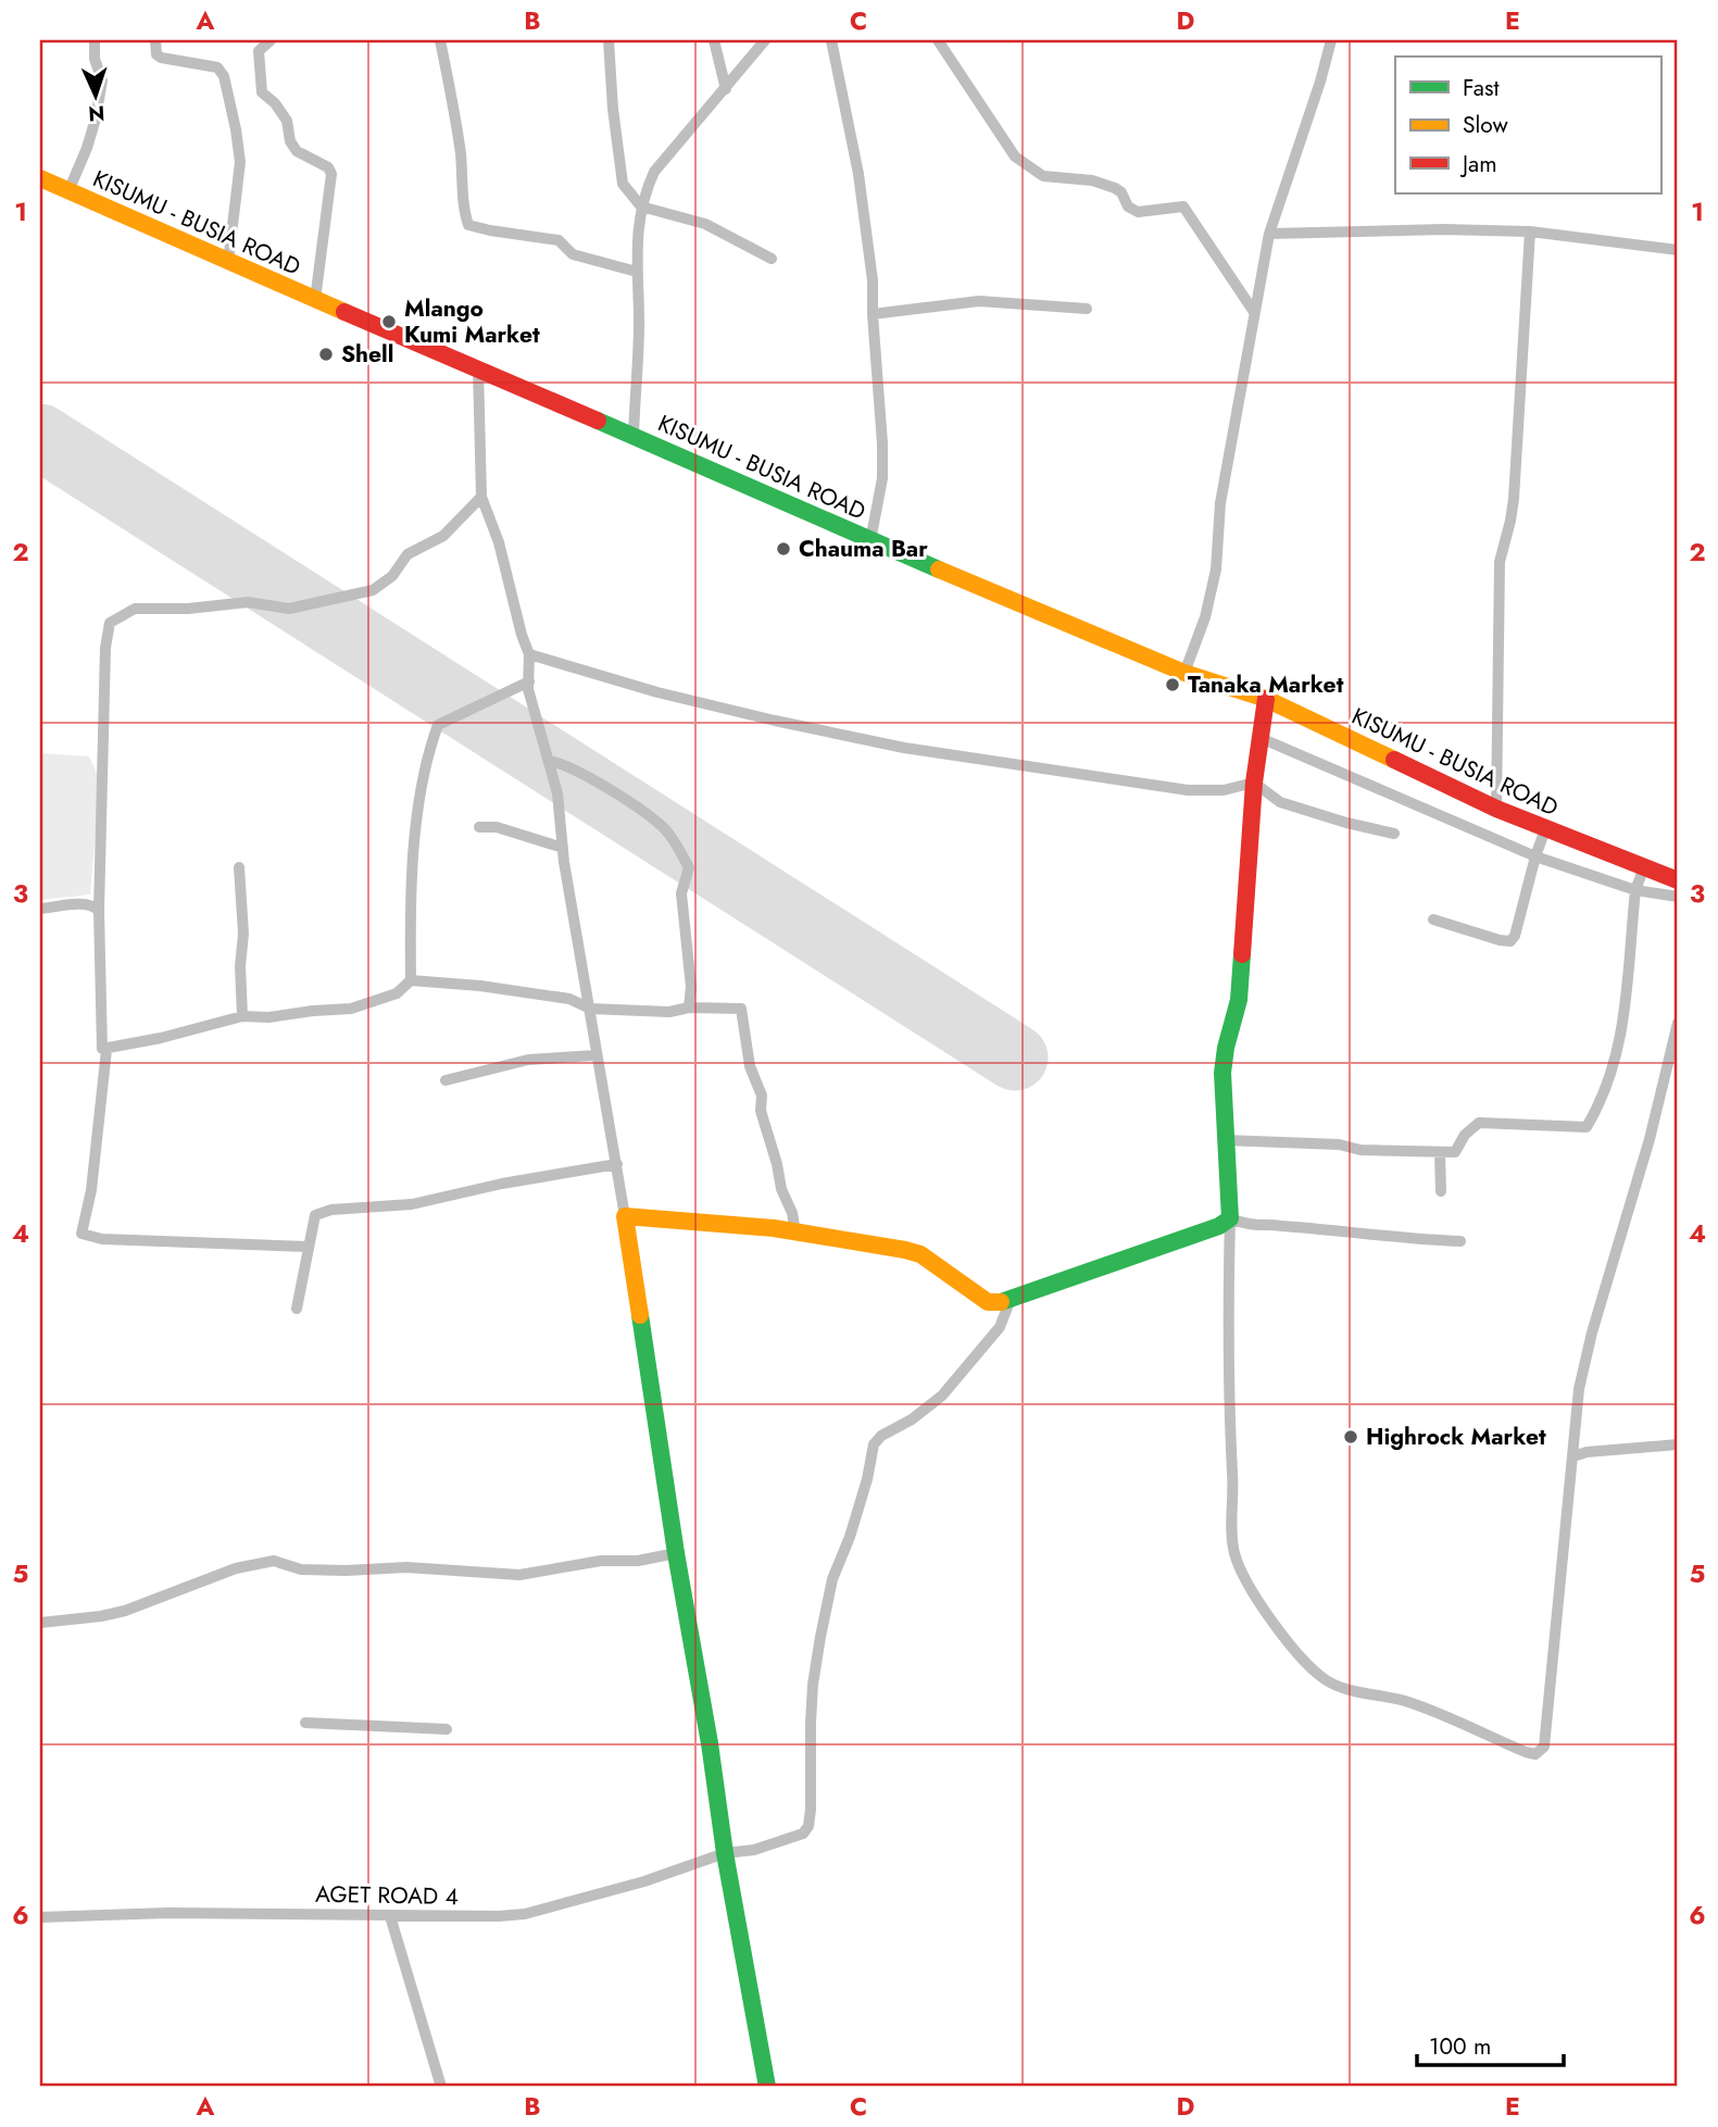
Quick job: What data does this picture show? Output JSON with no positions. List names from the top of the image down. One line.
{"streets":{"main road":["KISUMU - BUSIA ROAD"],"street":["AGET ROAD 4"]},"places":["Mlango Kumi Market","Shell","Chauma Bar","Tanaka Market","Highrock Market"],"legend":["Fast","Slow","Jam"],"scale_bar":"100 m","north":"bottom","grid":{"columns":["A","B","C","D","E"],"rows":["1","2","3","4","5","6"]}}
